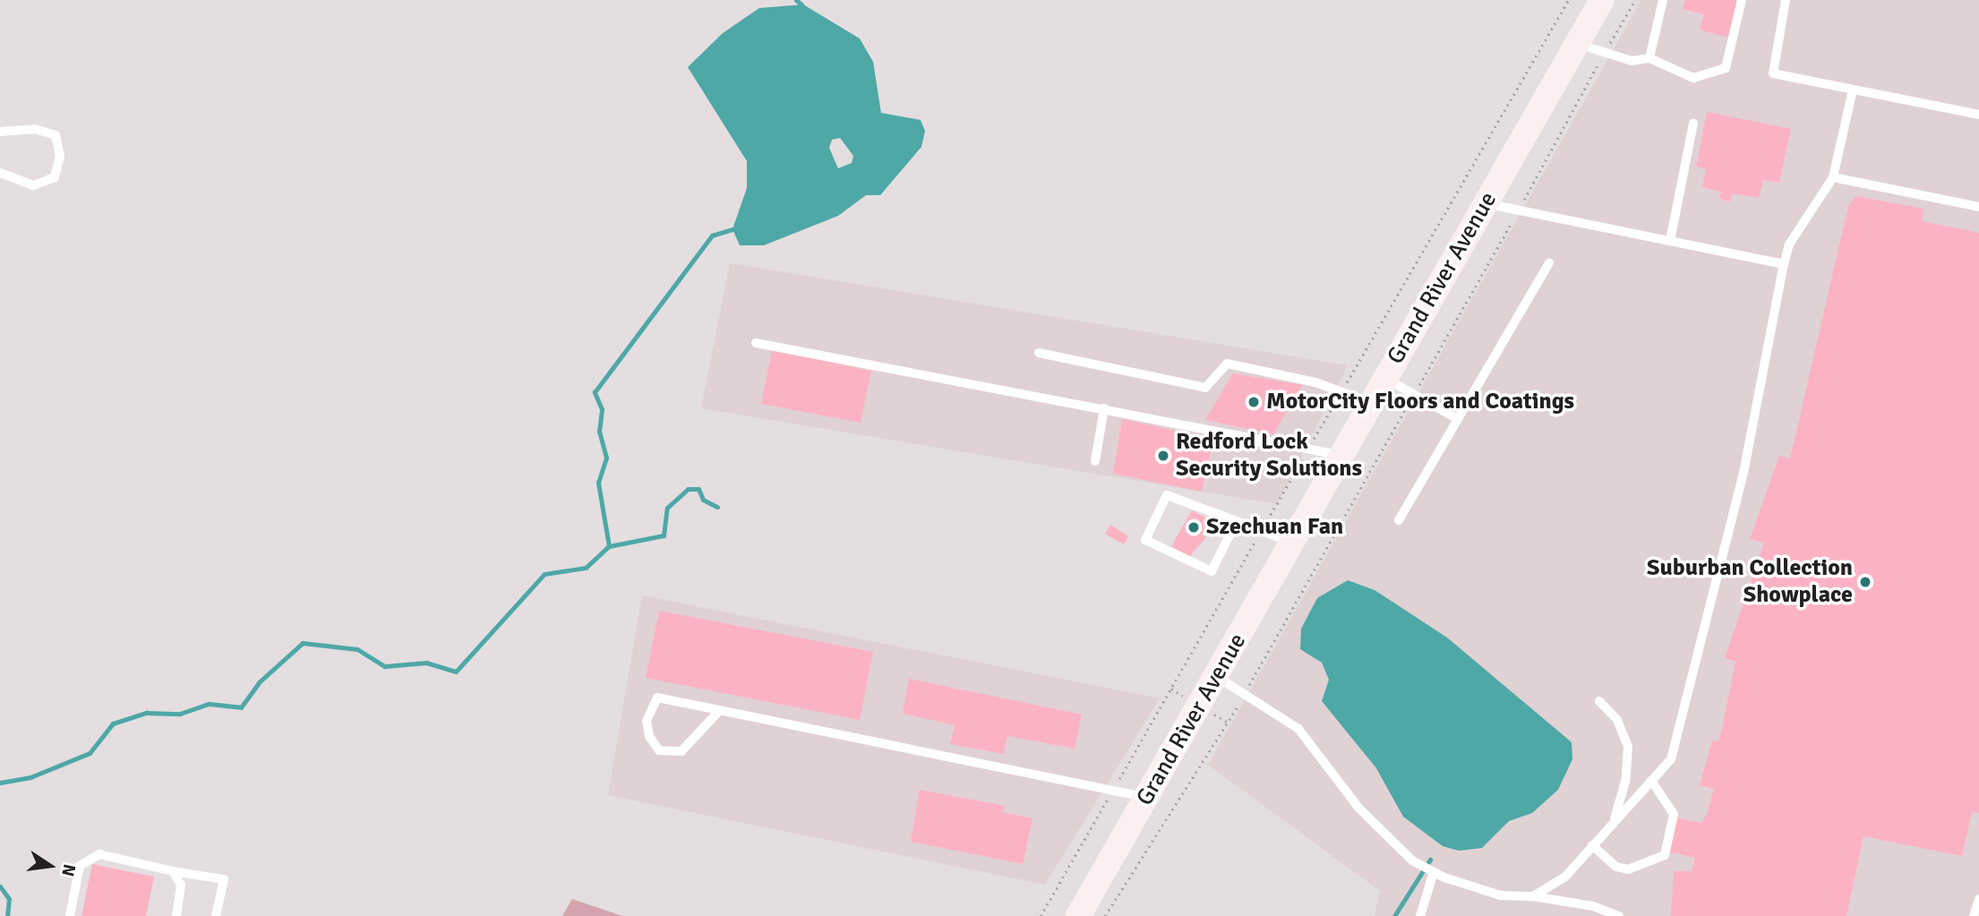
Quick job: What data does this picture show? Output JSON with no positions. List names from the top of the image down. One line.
{"streets":{"main road":["Grand River Avenue"]},"places":["MotorCity Floors and Coatings","Redford Lock Security Solutions","Szechuan Fan","Suburban Collection Showplace"],"north":"right"}
